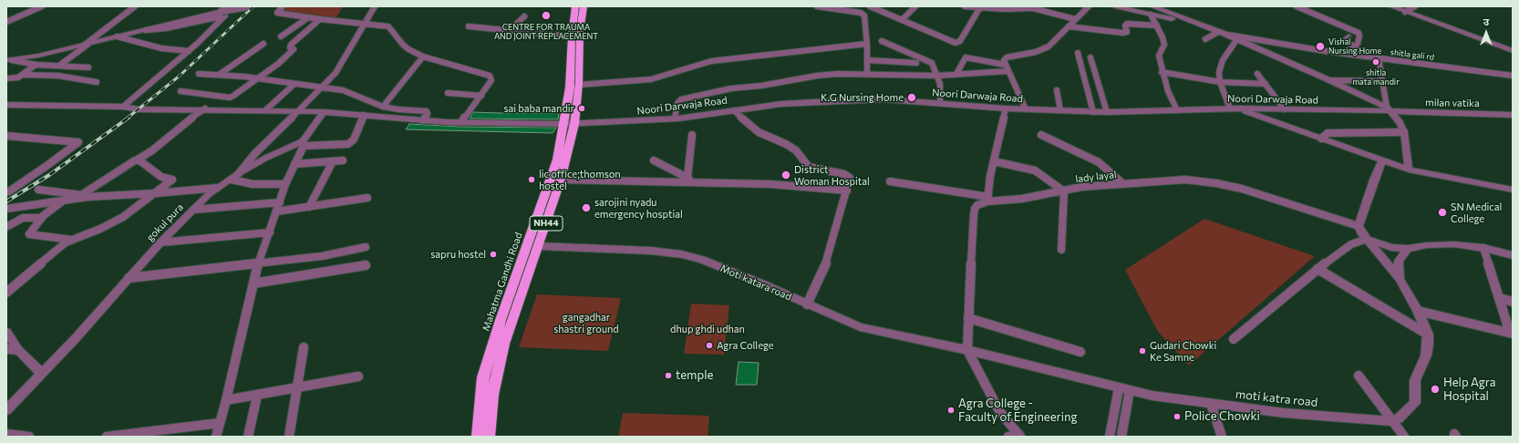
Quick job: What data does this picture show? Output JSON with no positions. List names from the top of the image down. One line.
{"streets":{"highway":["NH44","Mahatma Gandhi Road"],"street":["shitla gali rd","Noori Darwaja Road","milan vatika","lady layal","gokul pura","Moti katara road","moti katra road"]},"crossings":[["Noori Darwaja Road","milan vatika"],["Noori Darwaja Road","Mahatma Gandhi Road"],["Mahatma Gandhi Road","Moti katara road"],["Moti katara road","moti katra road"]],"parks":["gangadhar shastri ground","dhup ghdi udhan"],"places":["CENTRE FOR TRAUMA AND JOINT REPLACEMENT","Vishal Nursing Home","shitla mata mandir","K.G Nursing Home","sai baba mandir","District Woman Hospital","lic office;thomson hostel","sarojini nyadu emergency hosptial","SN Medical College","sapru hostel","Agra College","Gudari Chowki Ke Samne","temple","Help Agra Hospital","Agra College - Faculty of Engineering","Police Chowki"],"north":"top"}
